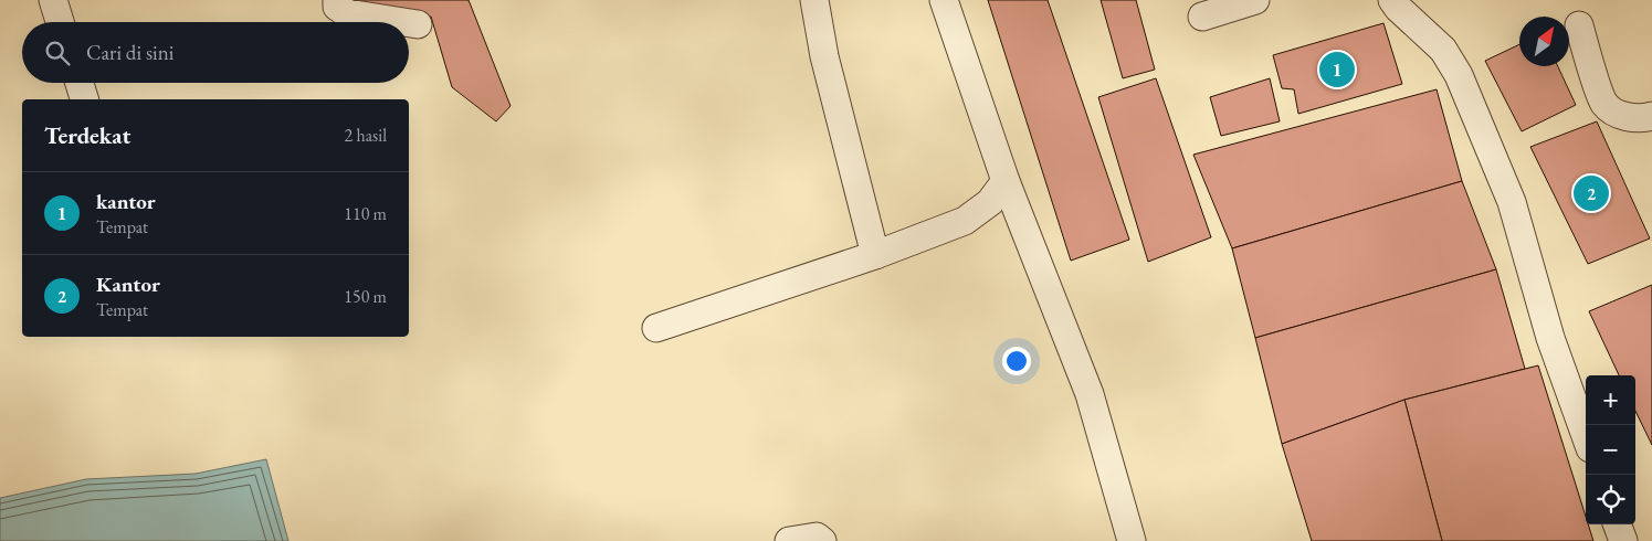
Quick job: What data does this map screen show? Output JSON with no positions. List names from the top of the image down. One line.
{"north":"top right","page":{"search":"Cari di sini","pins":["1","2"],"heading":["Terdekat","2 hasil"],"list":[{"mark":"1","name":"kantor","note":"Tempat","value":"110 m"},{"mark":"2","name":"Kantor","note":"Tempat","value":"150 m"}],"map_buttons":["+","−"]}}
